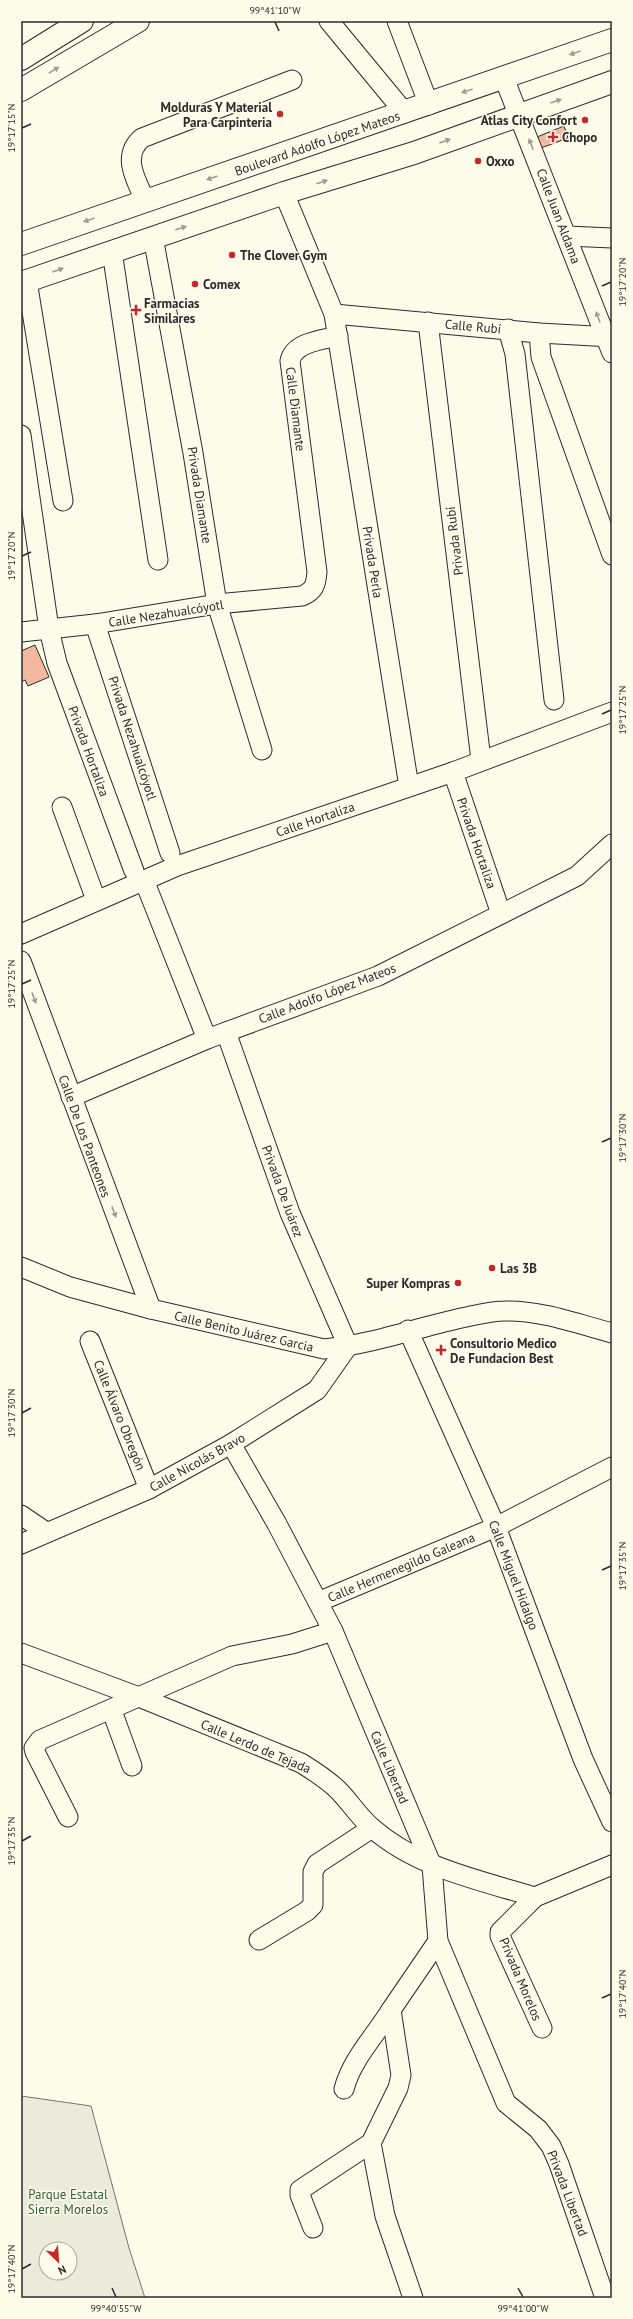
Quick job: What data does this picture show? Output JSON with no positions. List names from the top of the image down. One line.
{"streets":{"main road":["Boulevard Adolfo López Mateos"],"street":["Calle Juan Aldama","Calle Rubí","Calle Diamante","Privada Diamante","Privada Rubí","Privada Perla","Calle Nezahualcóyotl","Privada Nezahualcóyotl","Privada Hortaliza","Calle Hortaliza","Calle Adolfo López Mateos","Calle De Los Panteones","Privada De Juárez","Calle Benito Juárez Garcia","Calle Álvaro Obregón","Calle Nicolás Bravo","Calle Hermenegildo Galeana","Calle Miguel Hidalgo","Calle Lerdo de Tejada","Calle Libertad","Privada Morelos","Privada Libertad"]},"crossings":[["Boulevard Adolfo López Mateos","Calle Juan Aldama"],["Calle Juan Aldama","Calle Rubí"],["Calle Rubí","Privada Rubí"],["Calle Diamante","Privada Perla"],["Calle Diamante","Calle Nezahualcóyotl"],["Privada Diamante","Calle Nezahualcóyotl"],["Privada Rubí","Calle Hortaliza"],["Privada Perla","Calle Hortaliza"],["Calle Nezahualcóyotl","Privada Nezahualcóyotl"],["Calle Nezahualcóyotl","Privada Hortaliza"],["Privada Hortaliza","Calle Hortaliza"],["Privada Hortaliza","Calle Adolfo López Mateos"],["Calle Adolfo López Mateos","Calle De Los Panteones"],["Calle Adolfo López Mateos","Privada De Juárez"],["Calle De Los Panteones","Calle Benito Juárez Garcia"],["Privada De Juárez","Calle Benito Juárez Garcia"],["Privada De Juárez","Calle Nicolás Bravo"],["Calle Benito Juárez Garcia","Calle Nicolás Bravo"],["Calle Benito Juárez Garcia","Calle Miguel Hidalgo"],["Calle Álvaro Obregón","Calle Nicolás Bravo"],["Calle Nicolás Bravo","Calle Libertad"],["Calle Hermenegildo Galeana","Calle Miguel Hidalgo"],["Calle Hermenegildo Galeana","Calle Libertad"],["Calle Lerdo de Tejada","Calle Libertad"],["Calle Lerdo de Tejada","Privada Morelos"],["Calle Libertad","Privada Libertad"]],"one_way":["Calle De Los Panteones"],"parks":["Parque Estatal Sierra Morelos"],"places":{"other":["Molduras Y Material Para Carpinteria","Atlas City Confort","Oxxo","The Clover Gym","Comex","Las 3B","Super Kompras"],"health":["Chopo","Farmacias Similares","Consultorio Medico De Fundacion Best"]},"north":"bottom right","coordinates":["99°41'10\"W","19°17'15\"N","19°17'20\"N","19°17'25\"N","19°17'30\"N","19°17'35\"N","19°17'40\"N","99°40'55\"W","99°41'00\"W"]}
